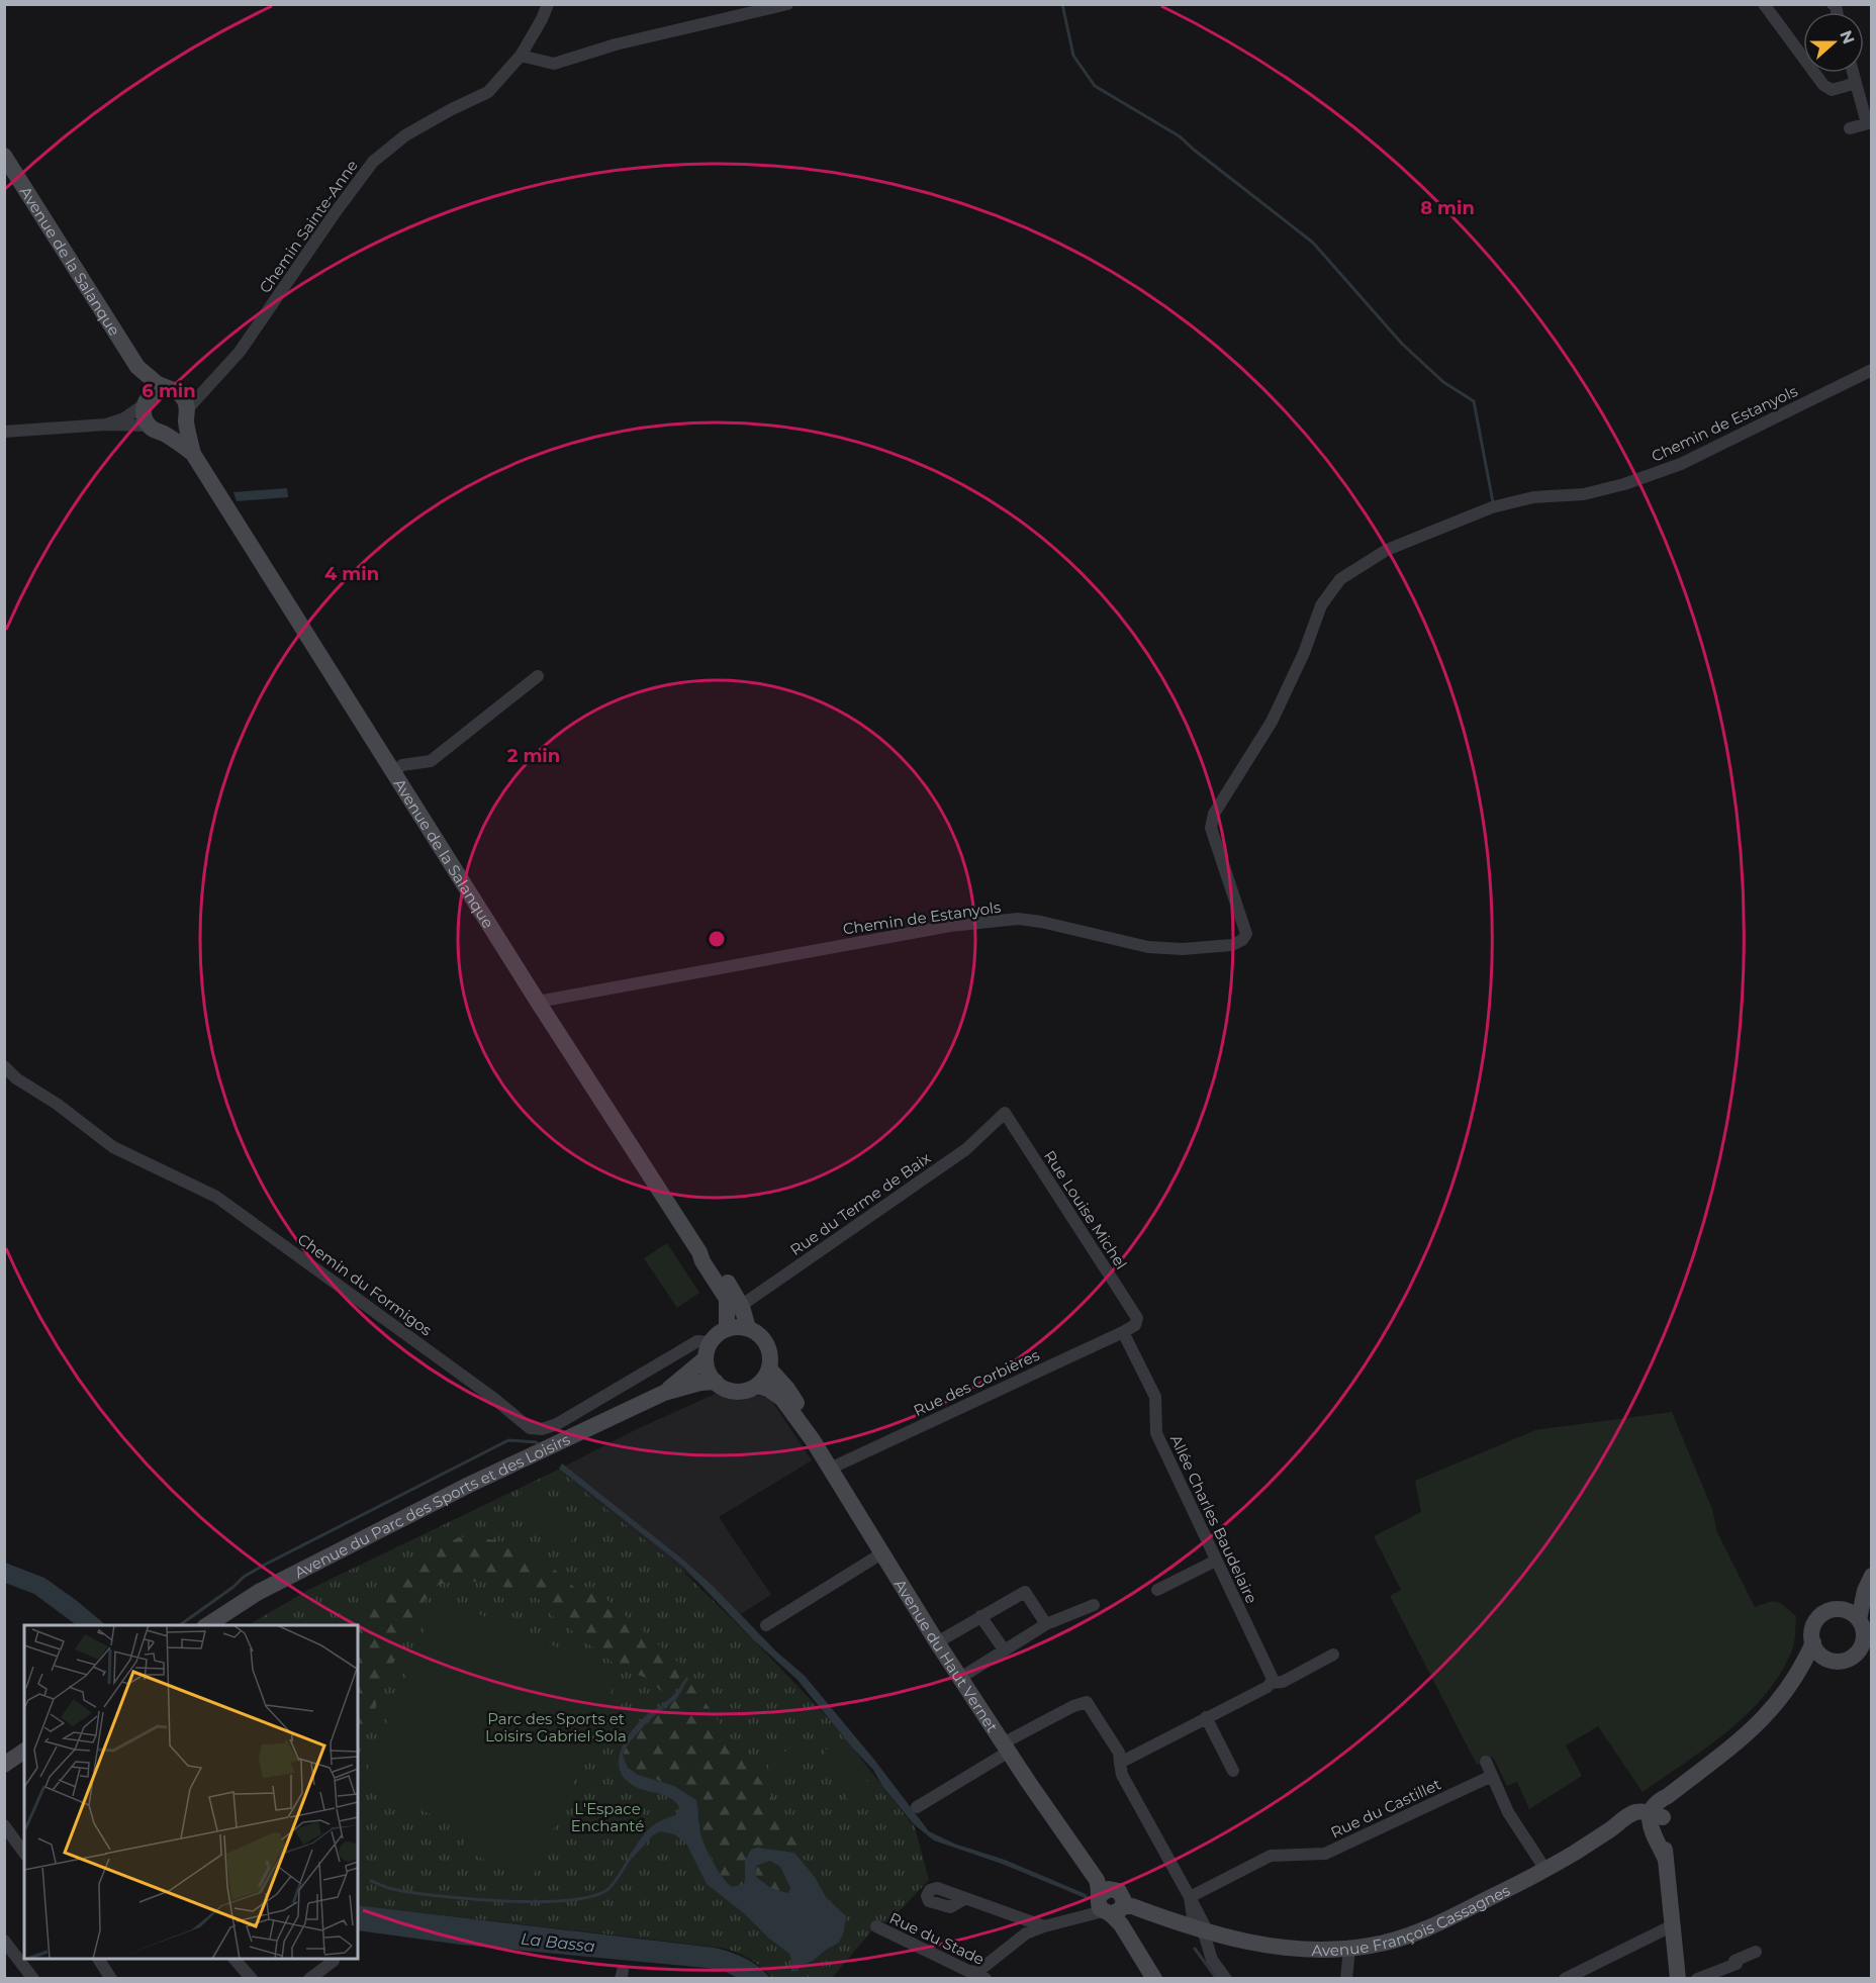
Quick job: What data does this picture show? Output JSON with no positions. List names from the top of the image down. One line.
{"streets":{"main road":["Avenue de la Salanque","Avenue du Parc des Sports et des Loisirs","Avenue du Haut Vernet","Avenue François Cassagnes"],"street":["Chemin Sainte-Anne","Chemin de Estanyols","Rue du Terme de Baix","Rue Louise Michel","Chemin du Formigos","Rue des Corbières","Allée Charles Baudelaire","Rue du Castillet","Rue du Stade"]},"crossings":[["Chemin Sainte-Anne","Avenue de la Salanque"],["Avenue de la Salanque","Chemin de Estanyols"],["Avenue de la Salanque","Rue du Terme de Baix"],["Avenue de la Salanque","Chemin du Formigos"],["Avenue de la Salanque","Avenue du Parc des Sports et des Loisirs"],["Avenue de la Salanque","Avenue du Haut Vernet"],["Rue du Terme de Baix","Rue Louise Michel"],["Rue du Terme de Baix","Chemin du Formigos"],["Rue du Terme de Baix","Avenue du Parc des Sports et des Loisirs"],["Rue du Terme de Baix","Avenue du Haut Vernet"],["Rue Louise Michel","Rue des Corbières"],["Chemin du Formigos","Avenue du Parc des Sports et des Loisirs"],["Chemin du Formigos","Avenue du Haut Vernet"],["Rue des Corbières","Allée Charles Baudelaire"],["Rue des Corbières","Avenue du Haut Vernet"],["Avenue du Parc des Sports et des Loisirs","Avenue du Haut Vernet"],["Avenue du Haut Vernet","Avenue François Cassagnes"]],"water":["La Bassa"],"parks":["Parc des Sports et Loisirs Gabriel Sola","L'Espace Enchanté"],"north":"right","rings":["8 min","6 min","4 min","2 min"]}
